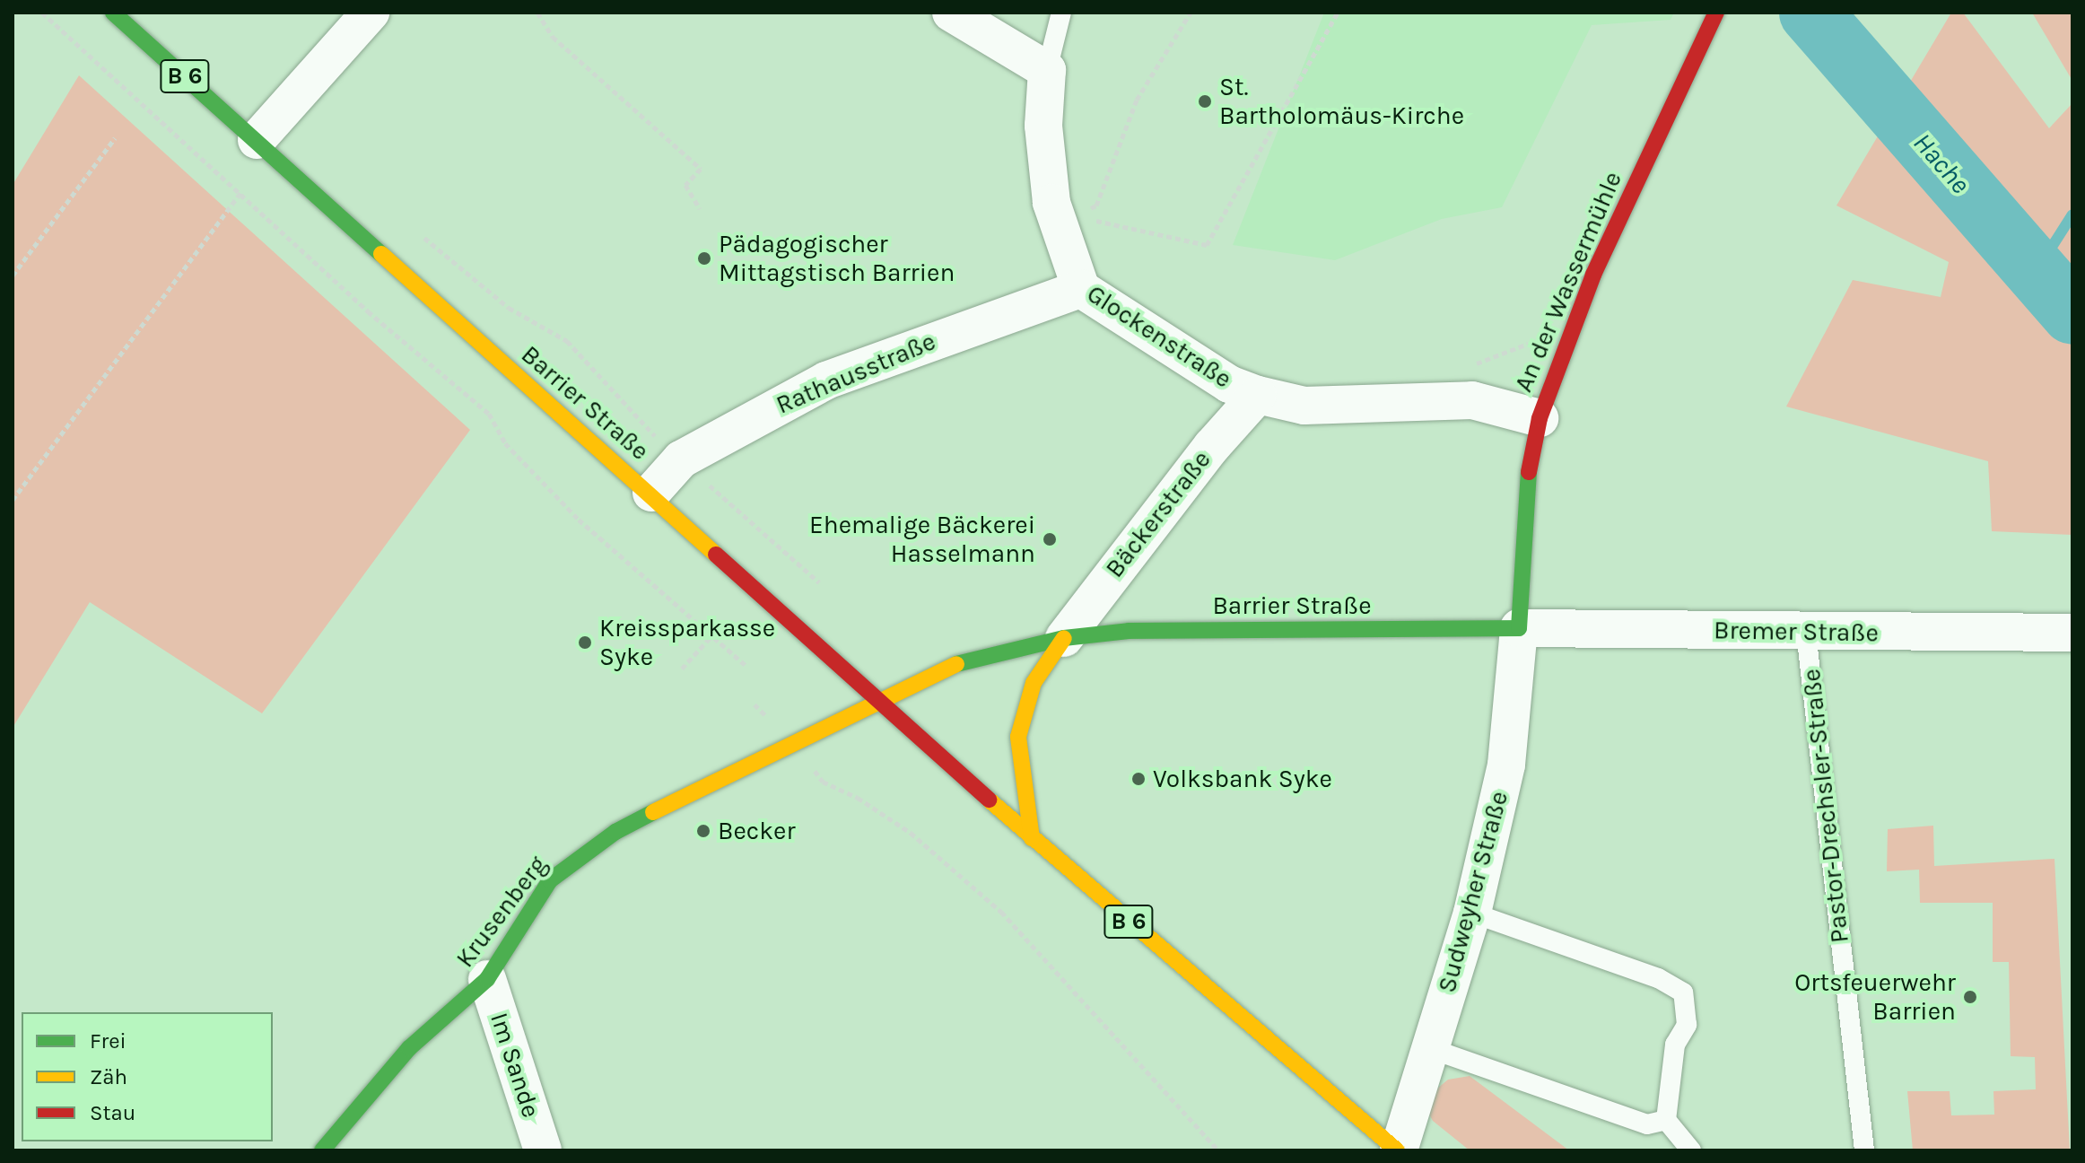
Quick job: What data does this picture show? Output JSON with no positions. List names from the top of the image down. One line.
{"streets":{"street":["B 6","An der Wassermühle","Glockenstraße","Rathausstraße","Barrier Straße","Bäckerstraße","Bremer Straße","Sudweyher Straße","Krusenberg","Im Sande"],"lane":["Pastor-Drechsler-Straße"]},"crossings":[["B 6","Barrier Straße"],["B 6","Sudweyher Straße"],["B 6","Krusenberg"],["An der Wassermühle","Glockenstraße"],["An der Wassermühle","Barrier Straße"],["An der Wassermühle","Bremer Straße"],["An der Wassermühle","Sudweyher Straße"],["Glockenstraße","Rathausstraße"],["Glockenstraße","Bäckerstraße"],["Rathausstraße","Barrier Straße"],["Barrier Straße","Bäckerstraße"],["Barrier Straße","Bremer Straße"],["Barrier Straße","Sudweyher Straße"],["Barrier Straße","Krusenberg"],["Bremer Straße","Pastor-Drechsler-Straße"],["Bremer Straße","Sudweyher Straße"],["Krusenberg","Im Sande"]],"water":["Hache"],"places":["St. Bartholomäus-Kirche","Pädagogischer Mittagstisch Barrien","Ehemalige Bäckerei Hasselmann","Kreissparkasse Syke","Volksbank Syke","Becker","Ortsfeuerwehr Barrien"],"legend":["Frei","Zäh","Stau"]}
